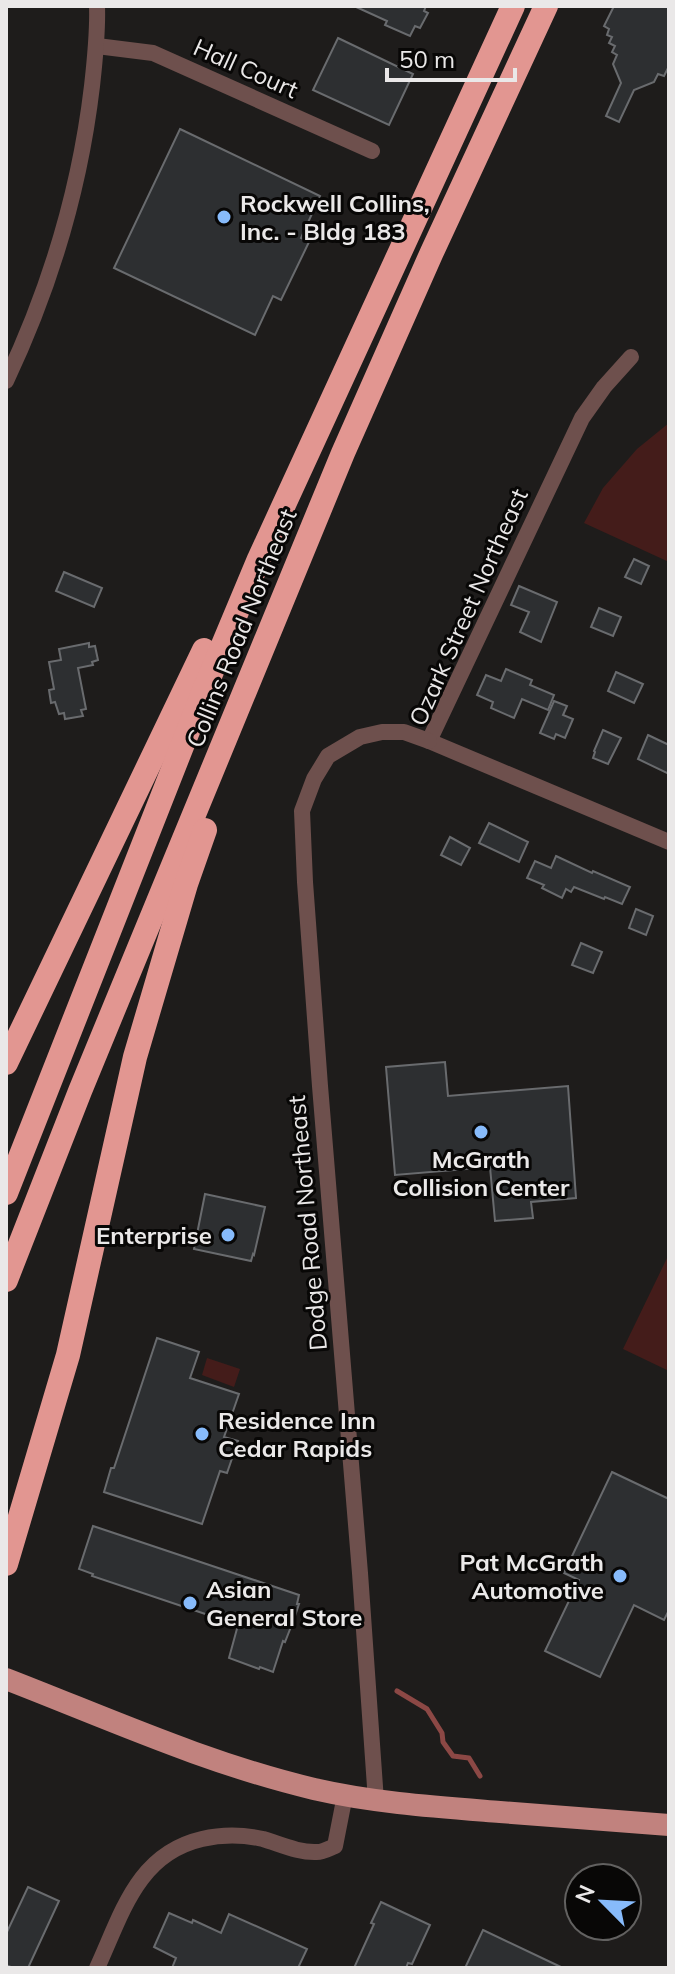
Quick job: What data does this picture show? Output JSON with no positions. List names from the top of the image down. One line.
{"streets":{"highway":["Collins Road Northeast"],"street":["Hall Court","Ozark Street Northeast","Dodge Road Northeast"]},"crossings":[["Ozark Street Northeast","Dodge Road Northeast"]],"places":["Rockwell Collins, Inc. - Bldg 183","McGrath Collision Center","Enterprise","Residence Inn Cedar Rapids","Pat McGrath Automotive","Asian General Store"],"scale_bar":"50 m","north":"top left"}
